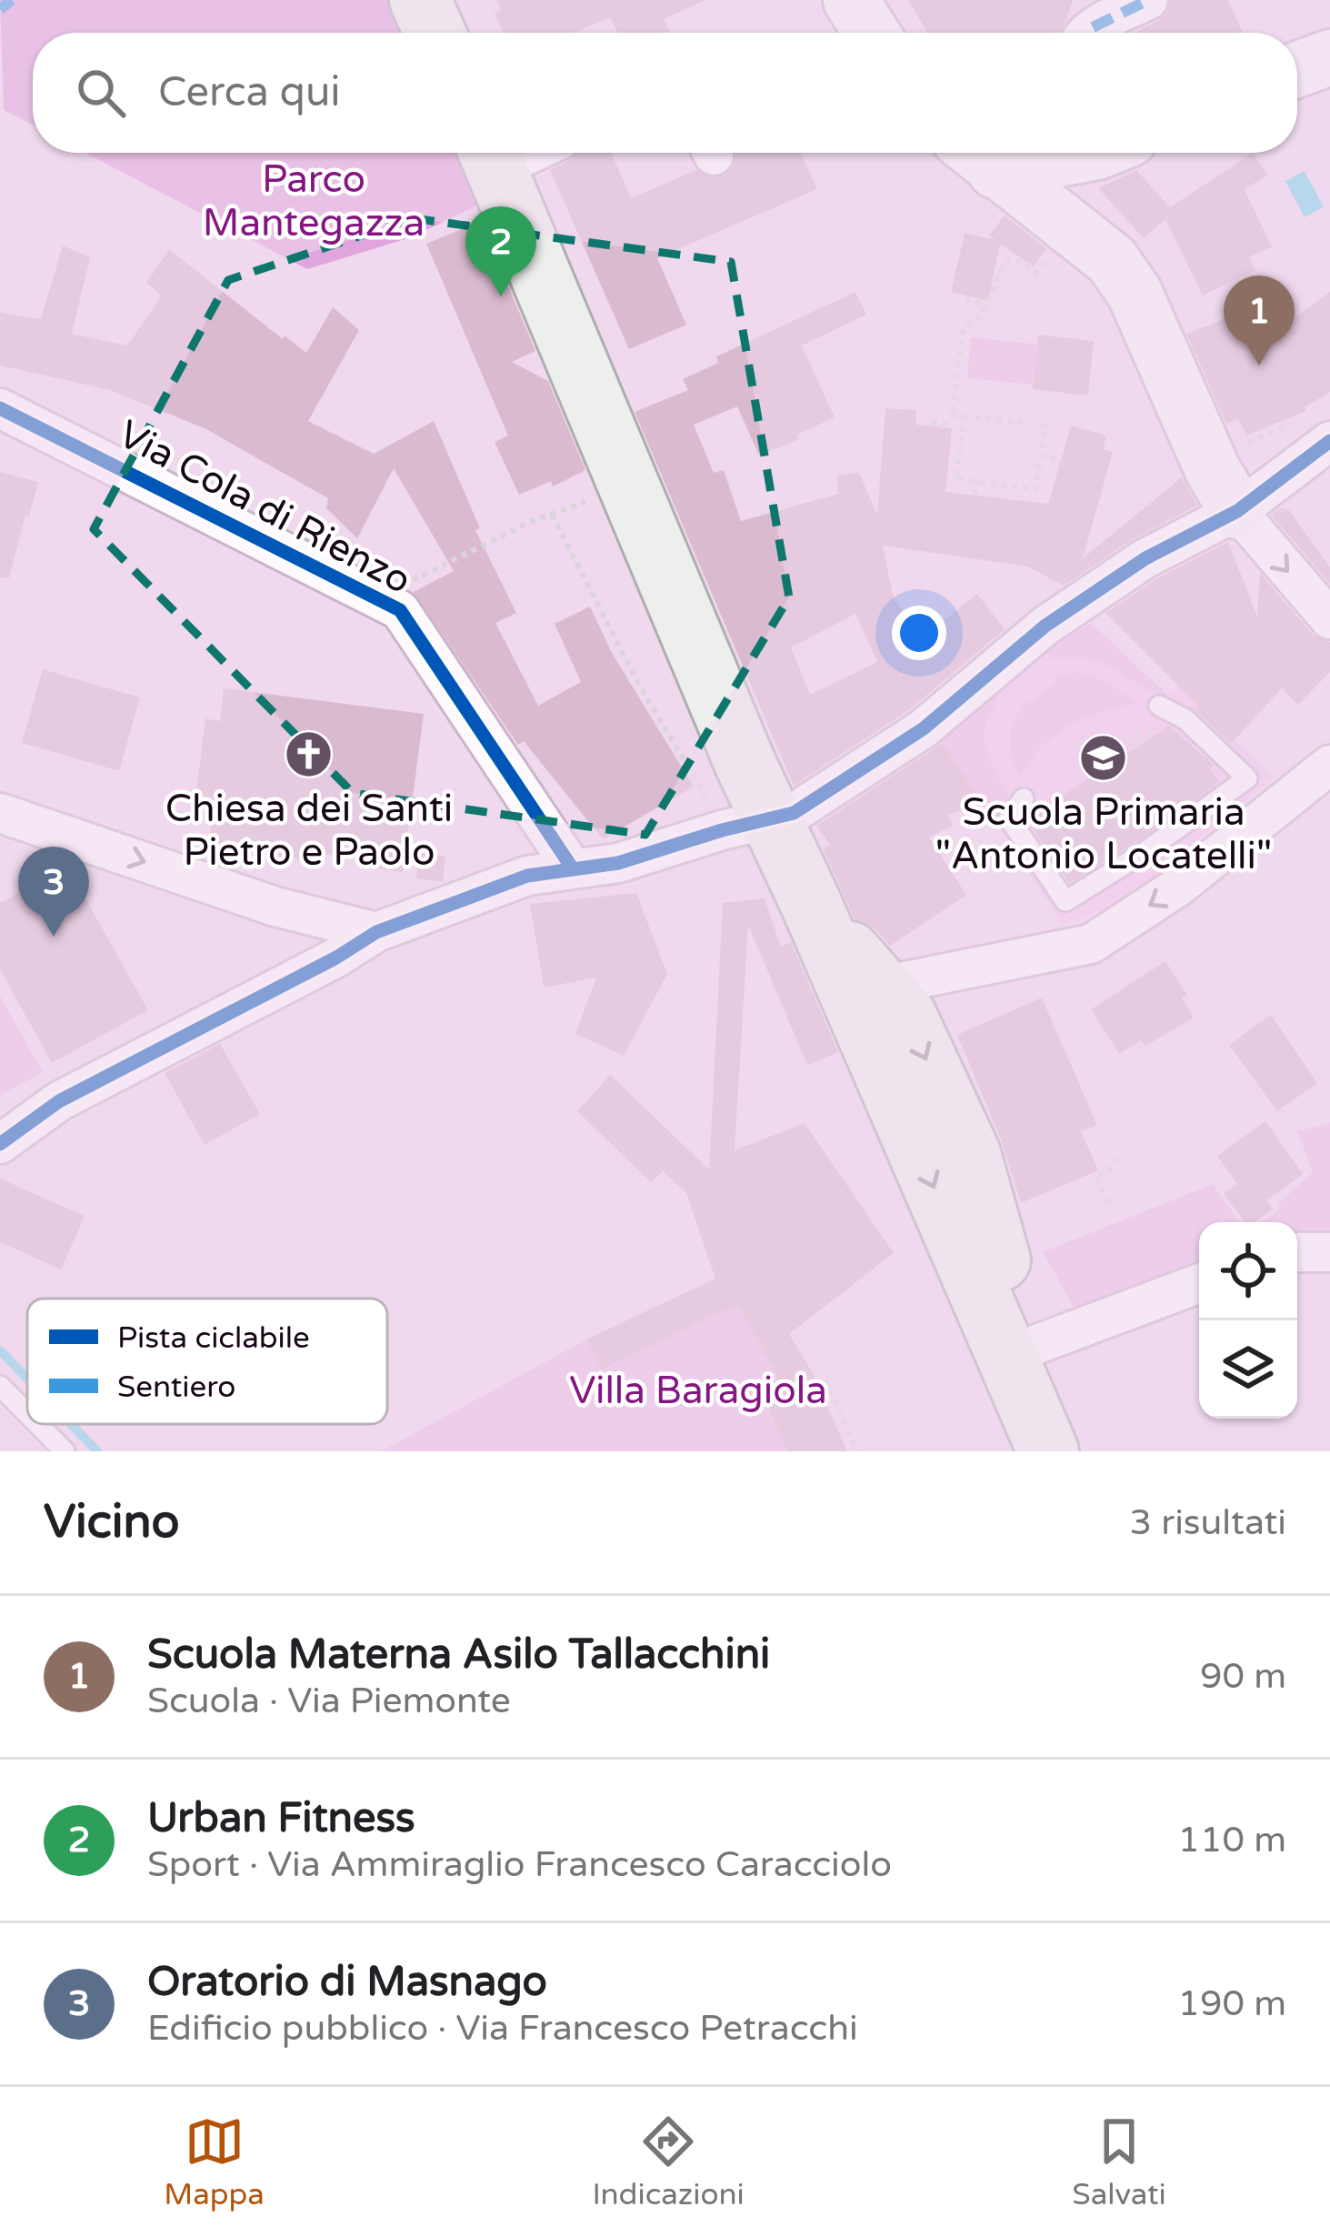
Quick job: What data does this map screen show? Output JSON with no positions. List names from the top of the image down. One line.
{"streets":{"street":["Via Cola di Rienzo"]},"parks":["Parco Mantegazza","Villa Baragiola"],"places":{"church":["Chiesa dei Santi Pietro e Paolo"],"school or university":["Scuola Primaria \"Antonio Locatelli\""]},"legend":["Pista ciclabile","Sentiero"],"page":{"search":"Cerca qui","pins":["2","1","3"],"heading":["Vicino","3 risultati"],"list":[{"mark":"1","name":"Scuola Materna Asilo Tallacchini","note":"Scuola · Via Piemonte","value":"90 m"},{"mark":"2","name":"Urban Fitness","note":"Sport · Via Ammiraglio Francesco Caracciolo","value":"110 m"},{"mark":"3","name":"Oratorio di Masnago","note":"Edificio pubblico · Via Francesco Petracchi","value":"190 m"}],"nav":["Mappa","Indicazioni","Salvati"]}}
